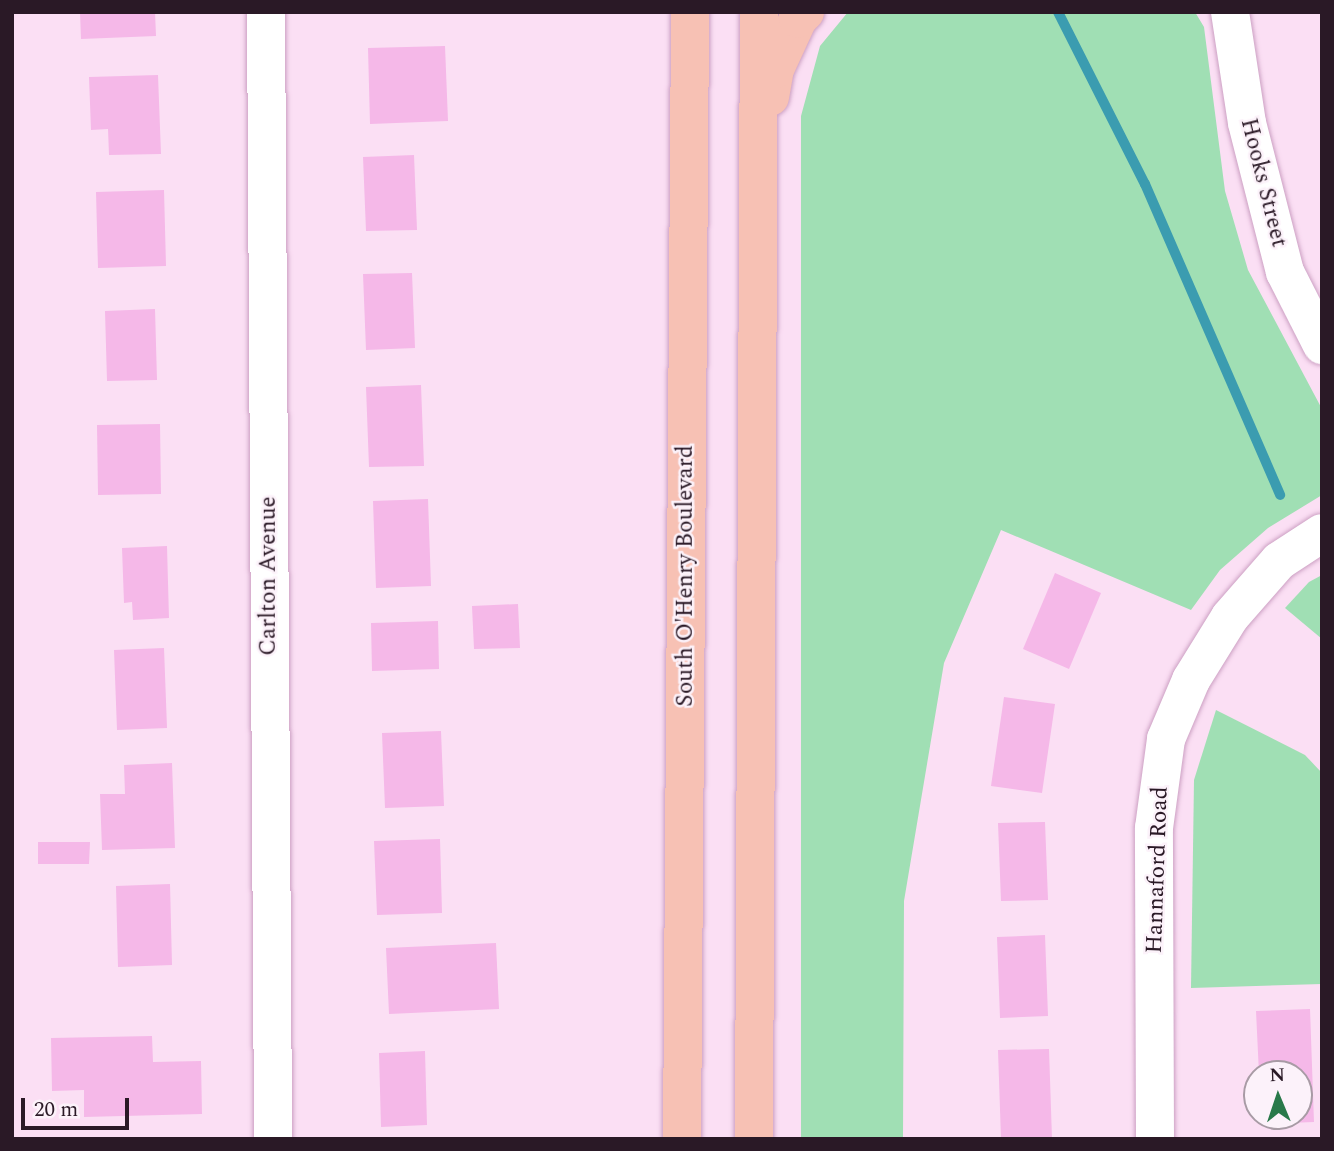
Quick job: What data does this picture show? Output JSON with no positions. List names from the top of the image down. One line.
{"streets":{"highway":["South O'Henry Boulevard"],"street":["Hooks Street","Carlton Avenue","Hannaford Road"]},"scale_bar":"20 m","north":"top"}
